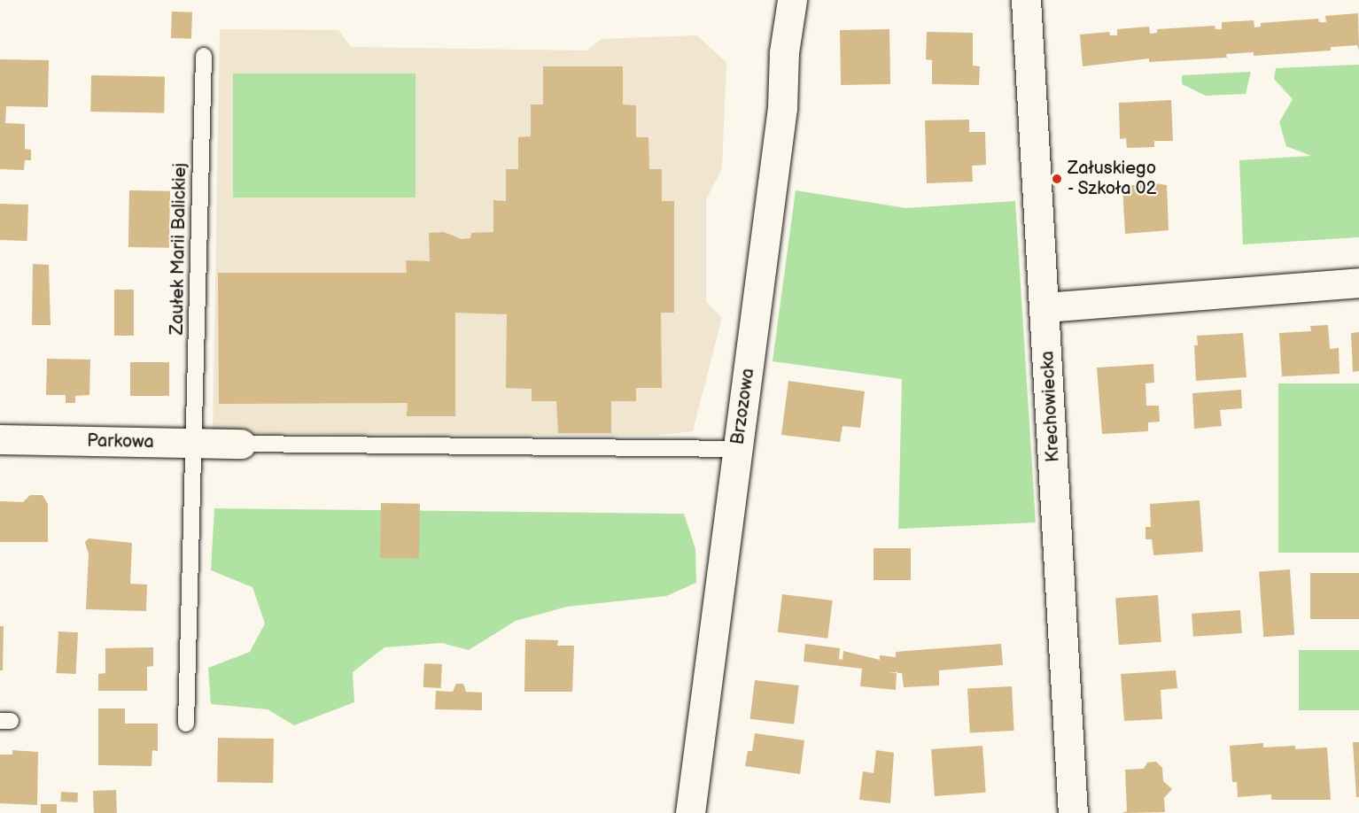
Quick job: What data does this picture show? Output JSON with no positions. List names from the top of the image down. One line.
{"streets":{"street":["Brzozowa","Krechowiecka","Parkowa"],"lane":["Zaułek Marii Balickiej"]},"crossings":[["Zaułek Marii Balickiej","Parkowa"]],"places":["Załuskiego - Szkoła 02"]}
